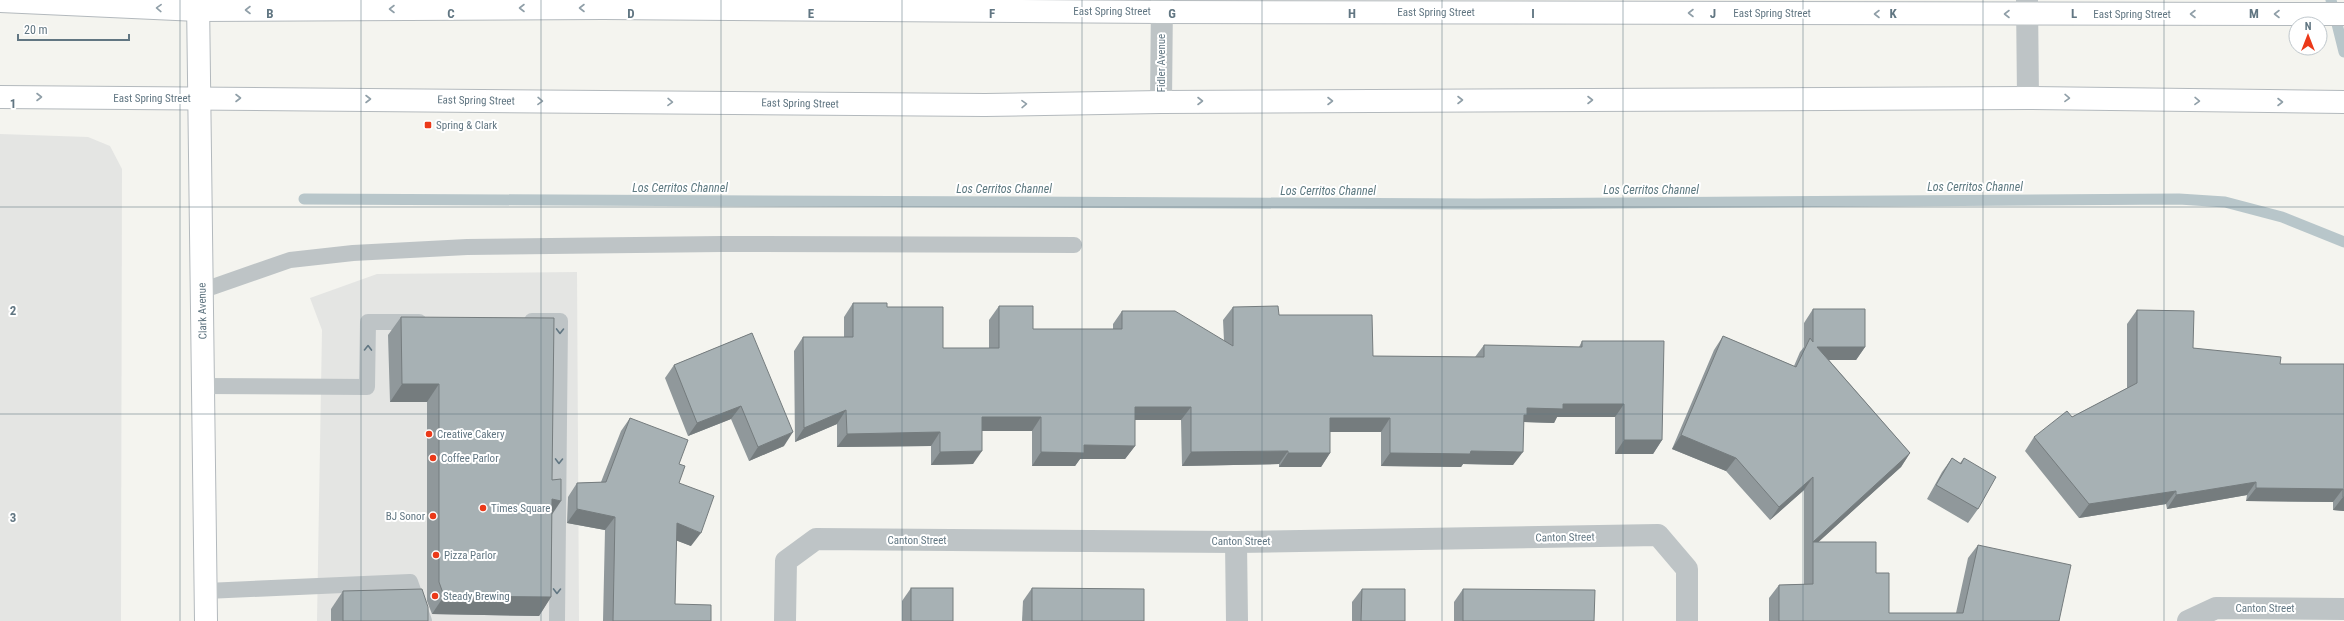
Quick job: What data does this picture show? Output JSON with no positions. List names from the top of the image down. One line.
{"streets":{"main road":["East Spring Street","Clark Avenue"],"street":["Fidler Avenue","Canton Street"]},"crossings":[["East Spring Street","Fidler Avenue"],["East Spring Street","Clark Avenue"]],"water":["Los Cerritos Channel"],"places":{"transit":["Spring & Clark"],"other":["Creative Cakery","Coffee Parlor","Times Square","BJ Sonor","Pizza Parlor","Steady Brewing"]},"scale_bar":"20 m","north":"top","grid":{"columns":["B","C","D","E","F","G","H","I","J","K","L","M"],"rows":["1","2","3"]}}
